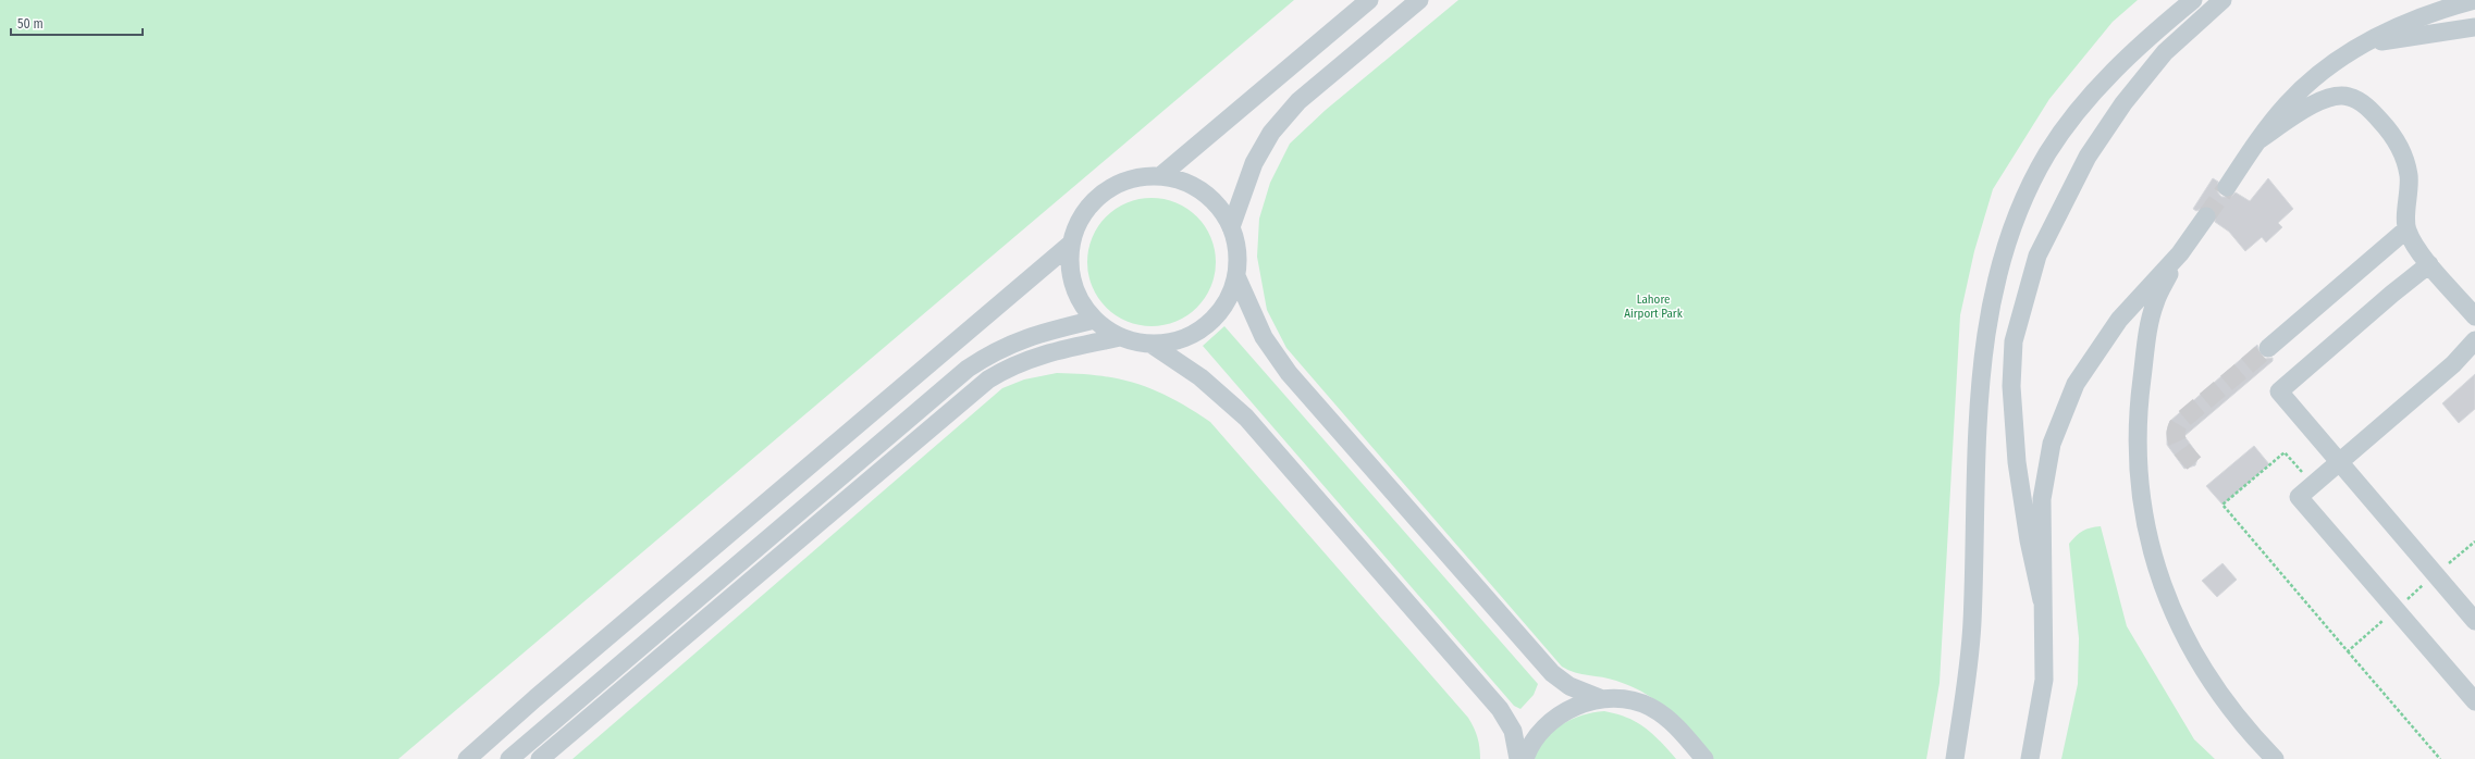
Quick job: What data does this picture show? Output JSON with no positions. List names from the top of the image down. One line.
{"parks":["Lahore Airport Park"],"scale_bar":"50 m"}
